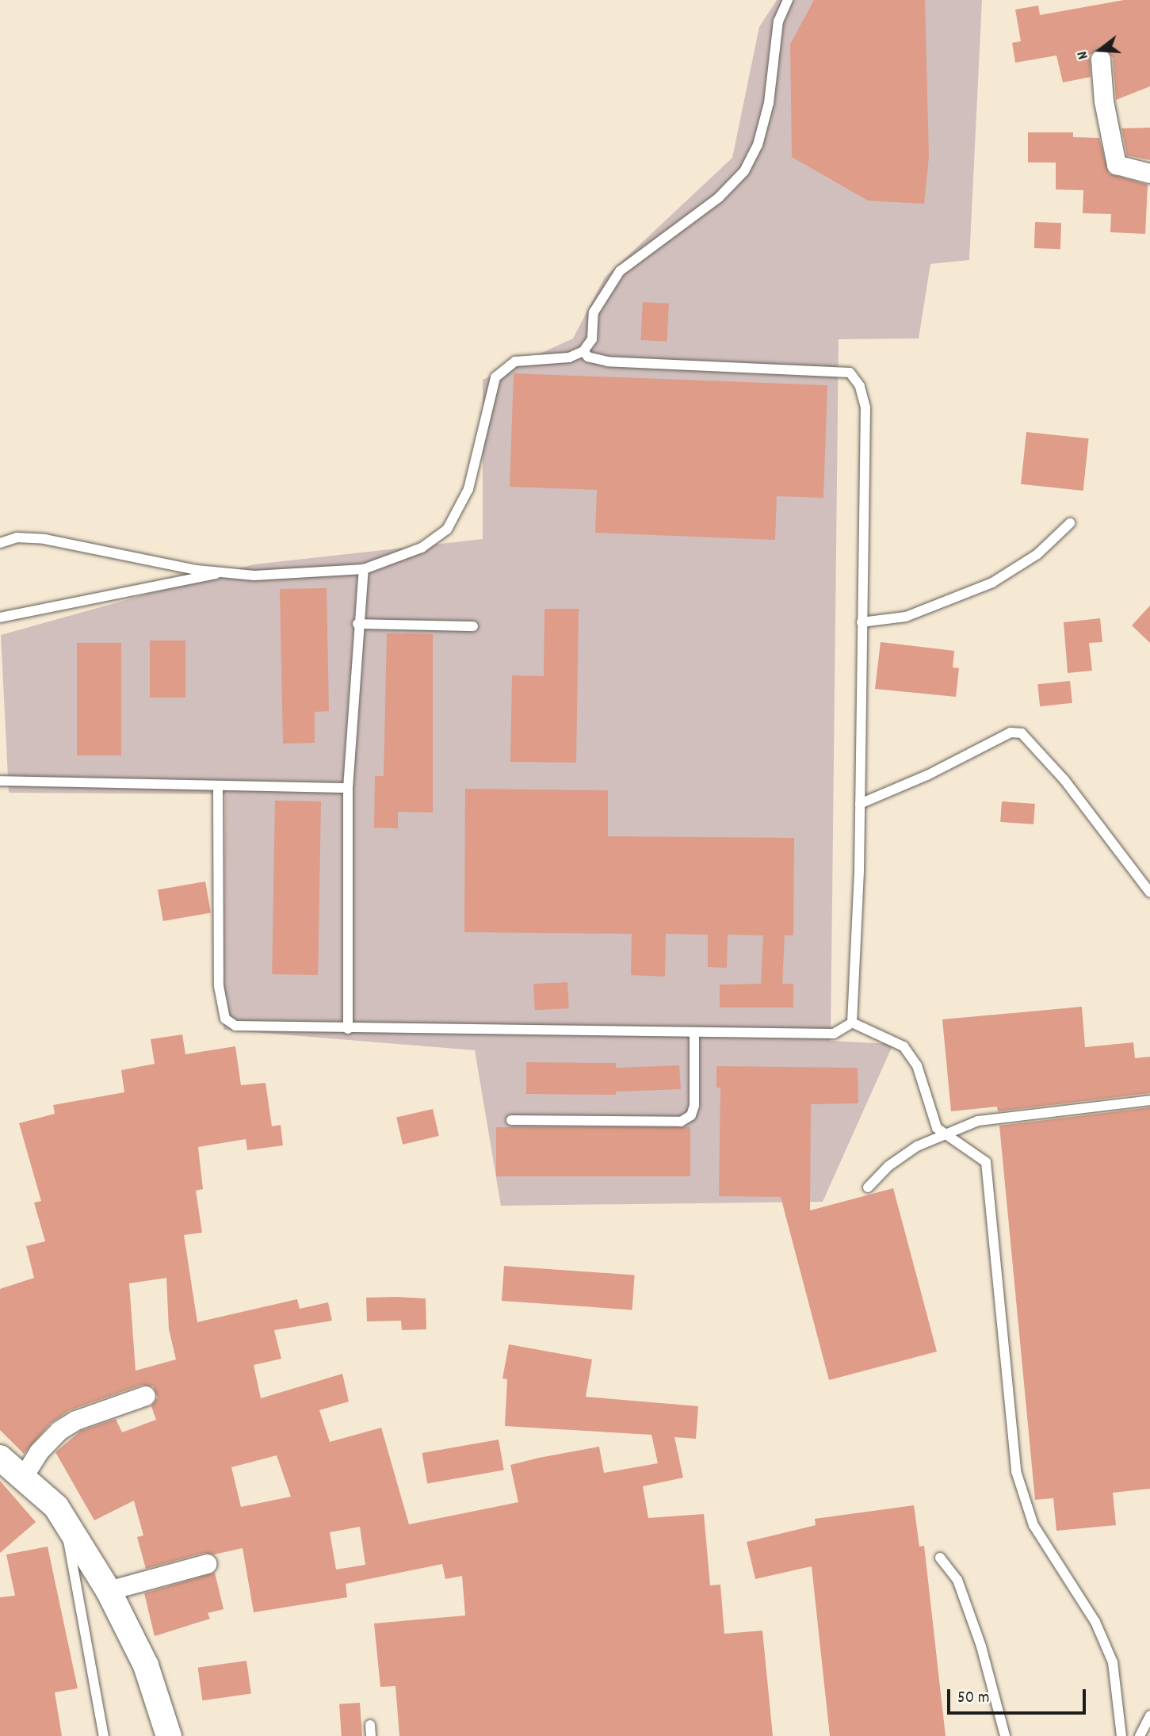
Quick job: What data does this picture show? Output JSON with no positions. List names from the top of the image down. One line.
{"scale_bar":"50 m","north":"left"}
